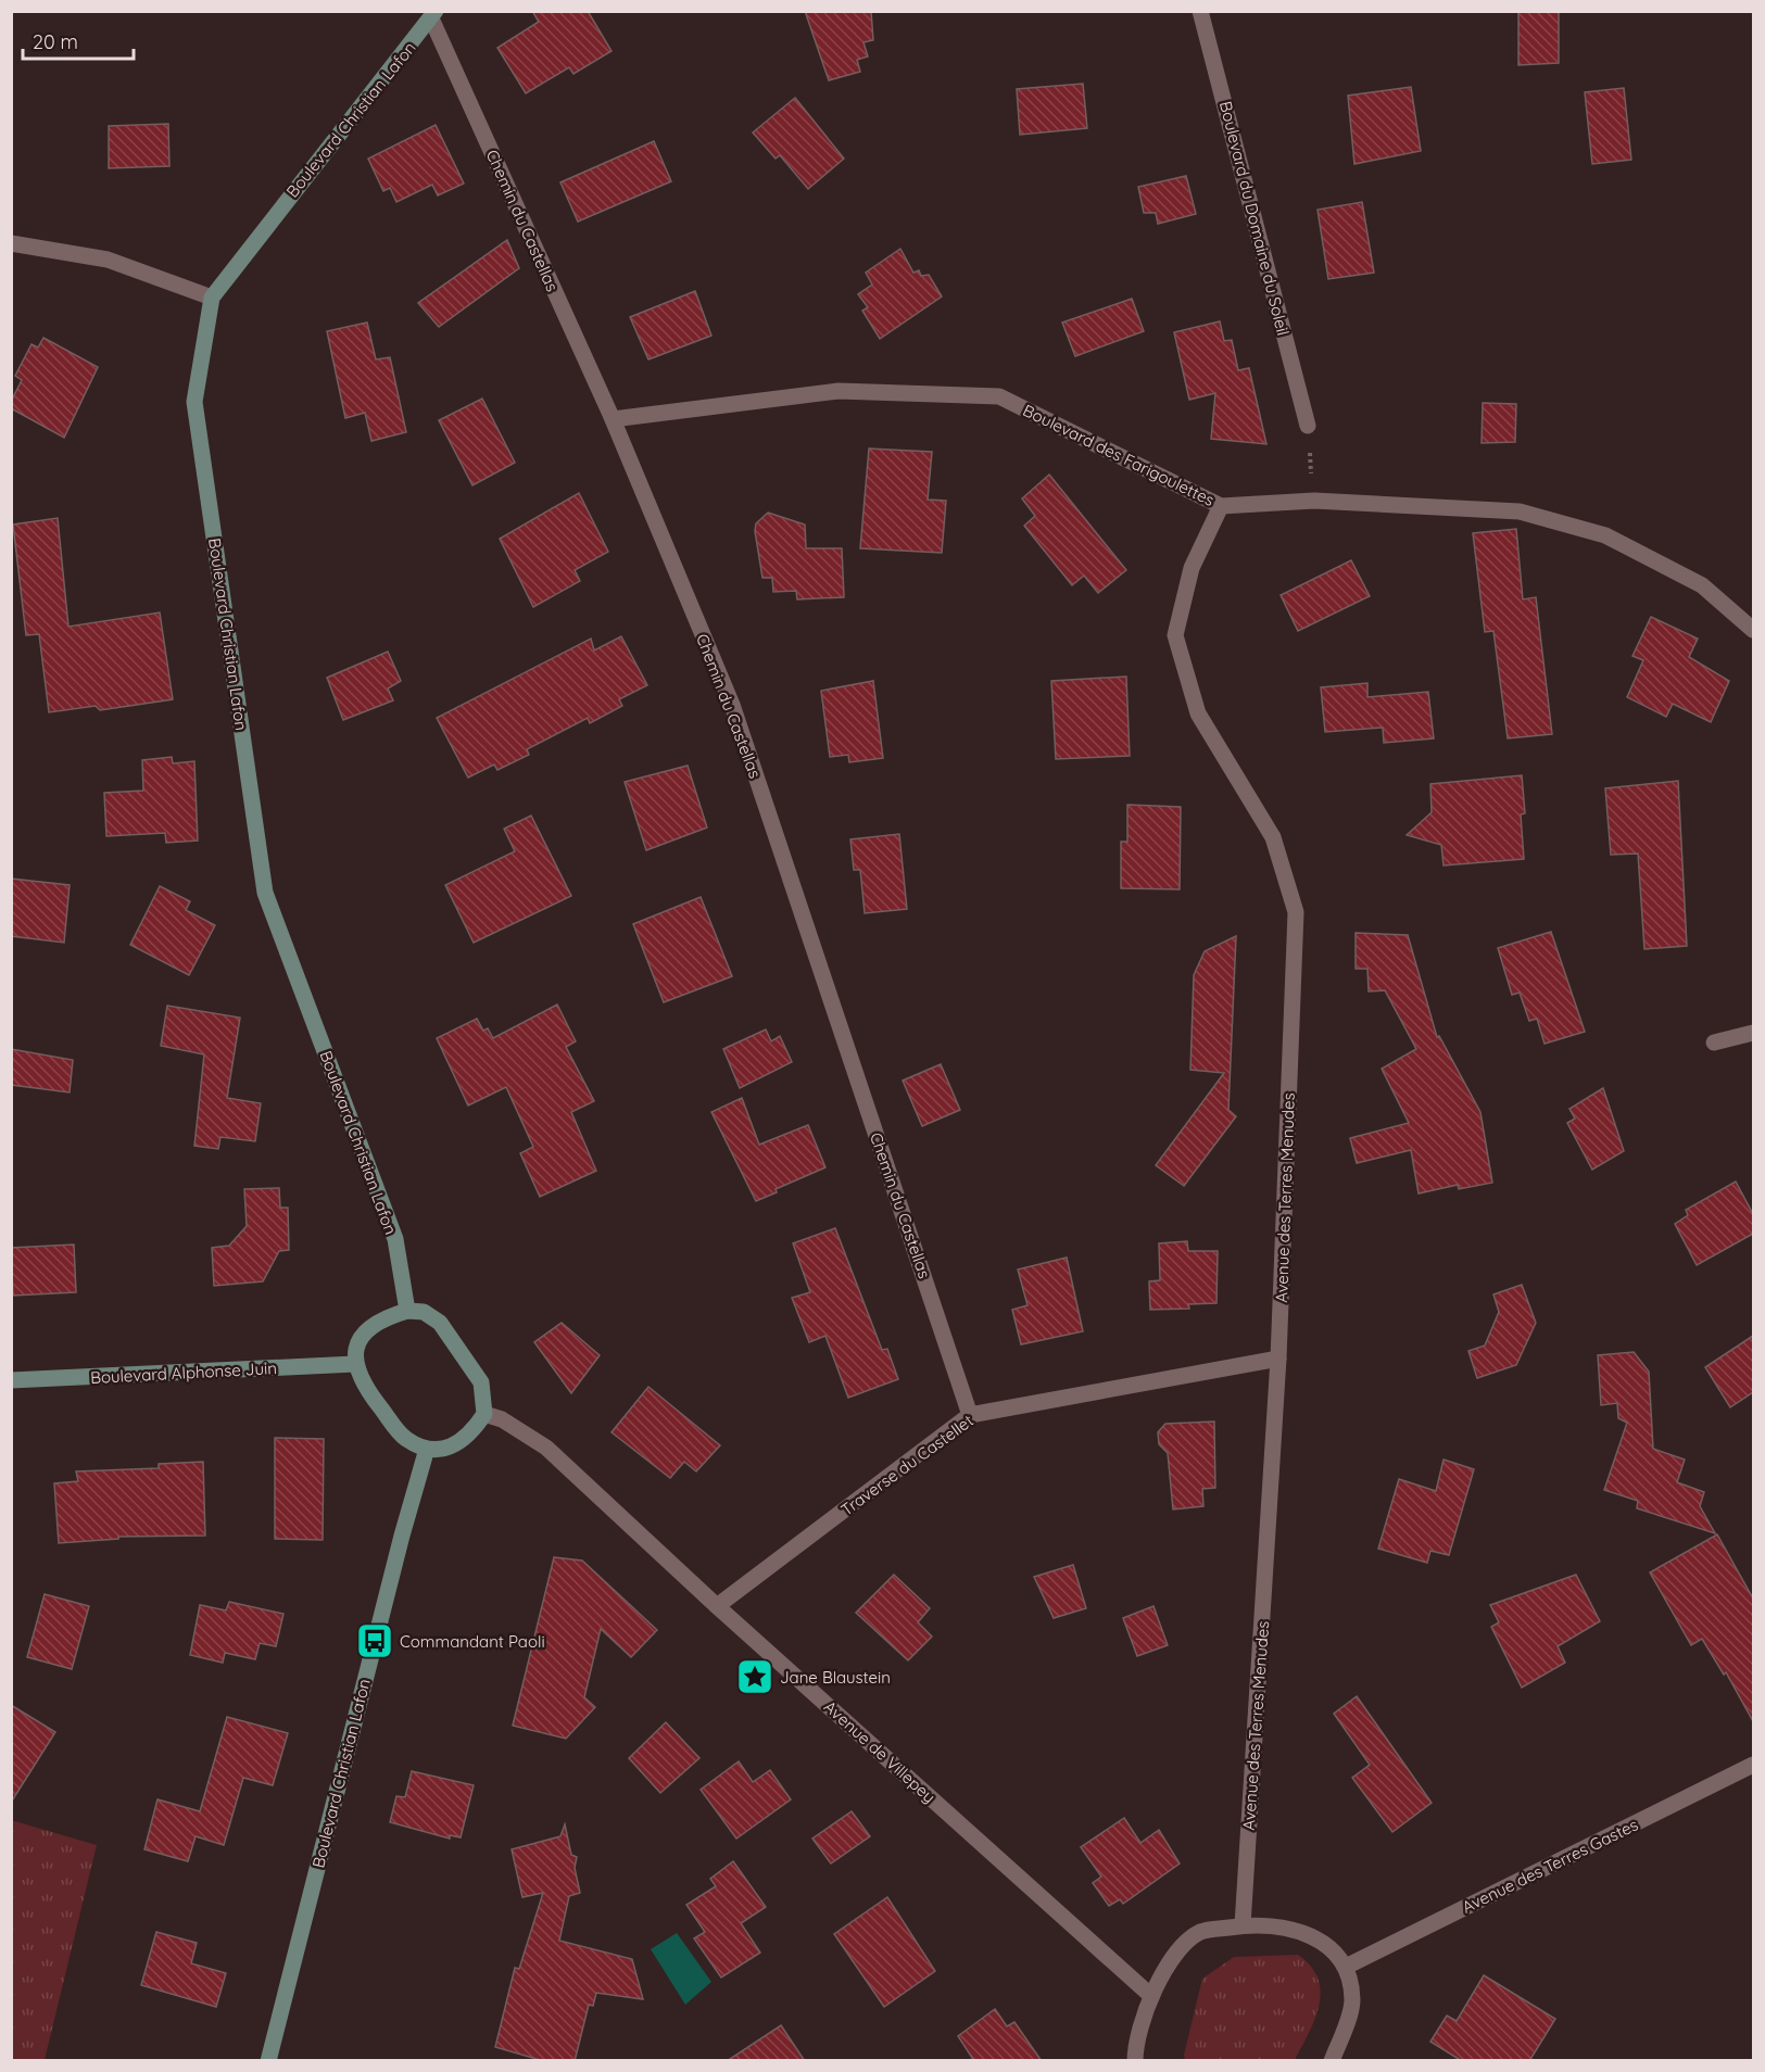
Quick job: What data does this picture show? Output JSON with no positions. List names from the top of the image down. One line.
{"streets":{"street":["Boulevard Christian Lafon","Boulevard du Domaine du Soleil","Chemin du Castellas","Boulevard des Farigoulettes","Avenue des Terres Menudes","Boulevard Alphonse Juin","Traverse du Castellet","Avenue de Villepey","Avenue des Terres Gastes"]},"crossings":[["Boulevard Christian Lafon","Chemin du Castellas"],["Boulevard Christian Lafon","Boulevard Alphonse Juin"],["Boulevard Christian Lafon","Avenue de Villepey"],["Chemin du Castellas","Boulevard des Farigoulettes"],["Chemin du Castellas","Traverse du Castellet"],["Boulevard des Farigoulettes","Avenue des Terres Menudes"],["Avenue des Terres Menudes","Traverse du Castellet"],["Boulevard Alphonse Juin","Avenue de Villepey"],["Traverse du Castellet","Avenue de Villepey"]],"places":{"bus stop":["Commandant Paoli"],"place":["Jane Blaustein"]},"scale_bar":"20 m"}
